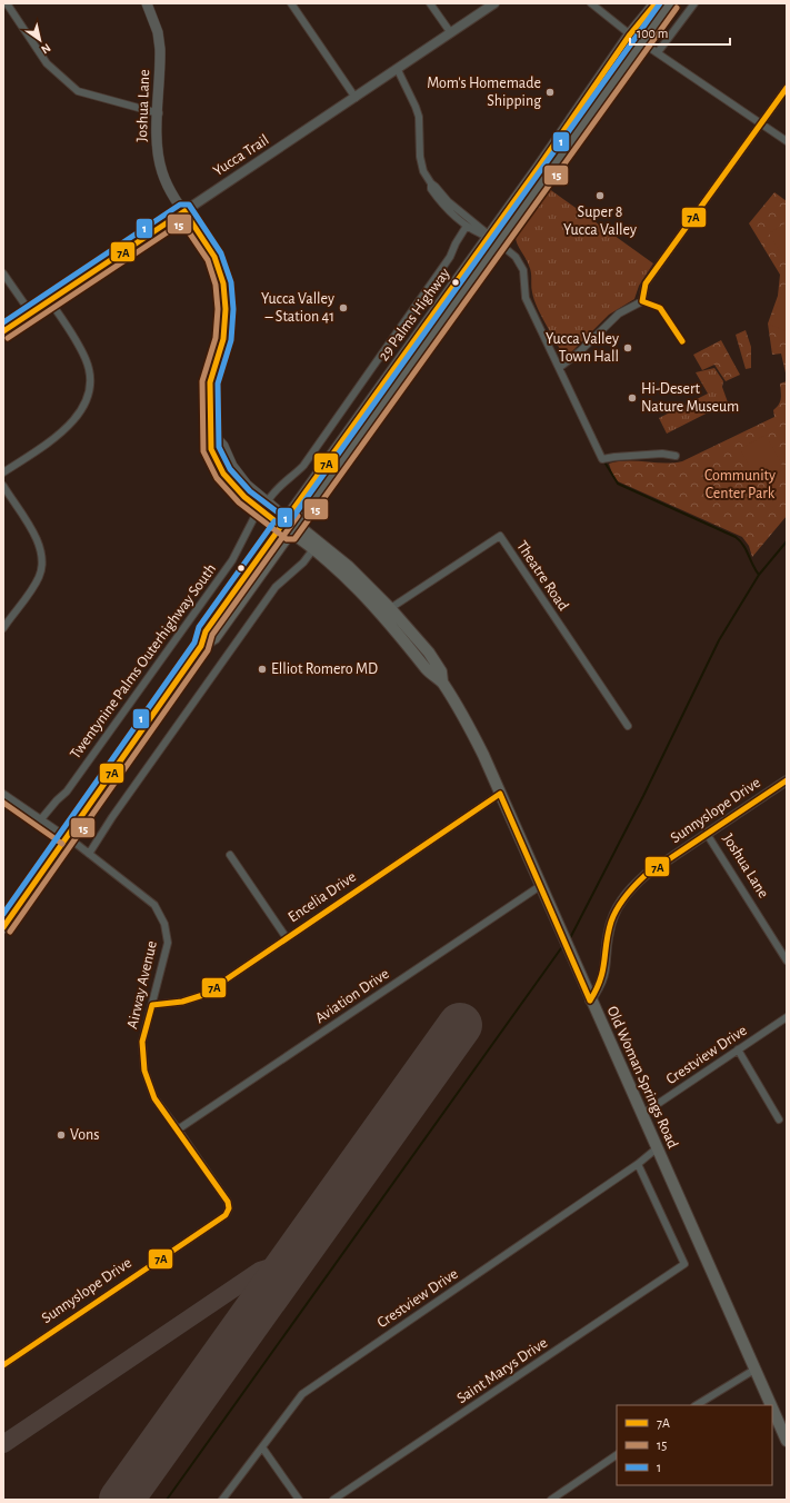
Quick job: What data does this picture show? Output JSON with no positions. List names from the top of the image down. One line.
{"streets":{"main road":["Joshua Lane","Yucca Trail","29 Palms Highway","Old Woman Springs Road"],"street":["Theatre Road","Twentynine Palms Outerhighway South","Sunnyslope Drive","Encelia Drive","Airway Avenue","Aviation Drive","Crestview Drive","Saint Marys Drive"]},"crossings":[["Joshua Lane","Yucca Trail"],["Joshua Lane","29 Palms Highway"],["Joshua Lane","Twentynine Palms Outerhighway South"],["Joshua Lane","Sunnyslope Drive"],["Joshua Lane","Old Woman Springs Road"],["29 Palms Highway","Airway Avenue"],["29 Palms Highway","Old Woman Springs Road"],["Theatre Road","Old Woman Springs Road"],["Twentynine Palms Outerhighway South","Airway Avenue"],["Sunnyslope Drive","Airway Avenue"],["Sunnyslope Drive","Old Woman Springs Road"],["Encelia Drive","Airway Avenue"],["Encelia Drive","Old Woman Springs Road"],["Airway Avenue","Aviation Drive"],["Aviation Drive","Old Woman Springs Road"],["Crestview Drive","Old Woman Springs Road"],["Crestview Drive","Saint Marys Drive"]],"parks":["Community Center Park"],"places":["Mom's Homemade Shipping","Super 8 Yucca Valley","Yucca Valley – Station 41","Yucca Valley Town Hall","Hi-Desert Nature Museum","Elliot Romero MD","Vons"],"lines":["transit line 7A","transit line 1","transit line 15"],"legend":["7A","15","1"],"scale_bar":"100 m","north":"bottom right"}
